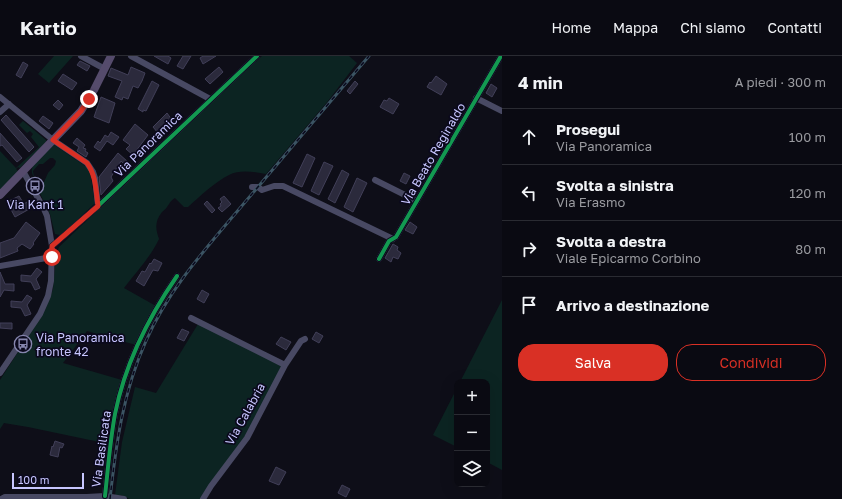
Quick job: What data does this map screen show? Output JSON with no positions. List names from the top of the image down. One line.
{"streets":{"street":["Via Panoramica","Via Beato Reginaldo","Via Calabria","Via Basilicata"]},"places":{"bus stop":["Via Kant 1","Via Panoramica fronte 42"]},"scale_bar":"100 m","page":{"header":"Kartio","nav":["Home","Mappa","Chi siamo","Contatti"],"heading":["4 min","A piedi · 300 m"],"list":[["Prosegui","Via Panoramica","100 m"],["Svolta a sinistra","Via Erasmo","120 m"],["Svolta a destra","Viale Epicarmo Corbino","80 m"],"Arrivo a destinazione"],"buttons":["Salva","Condividi"],"map_buttons":["+","−"],"scale":"100 m"}}
